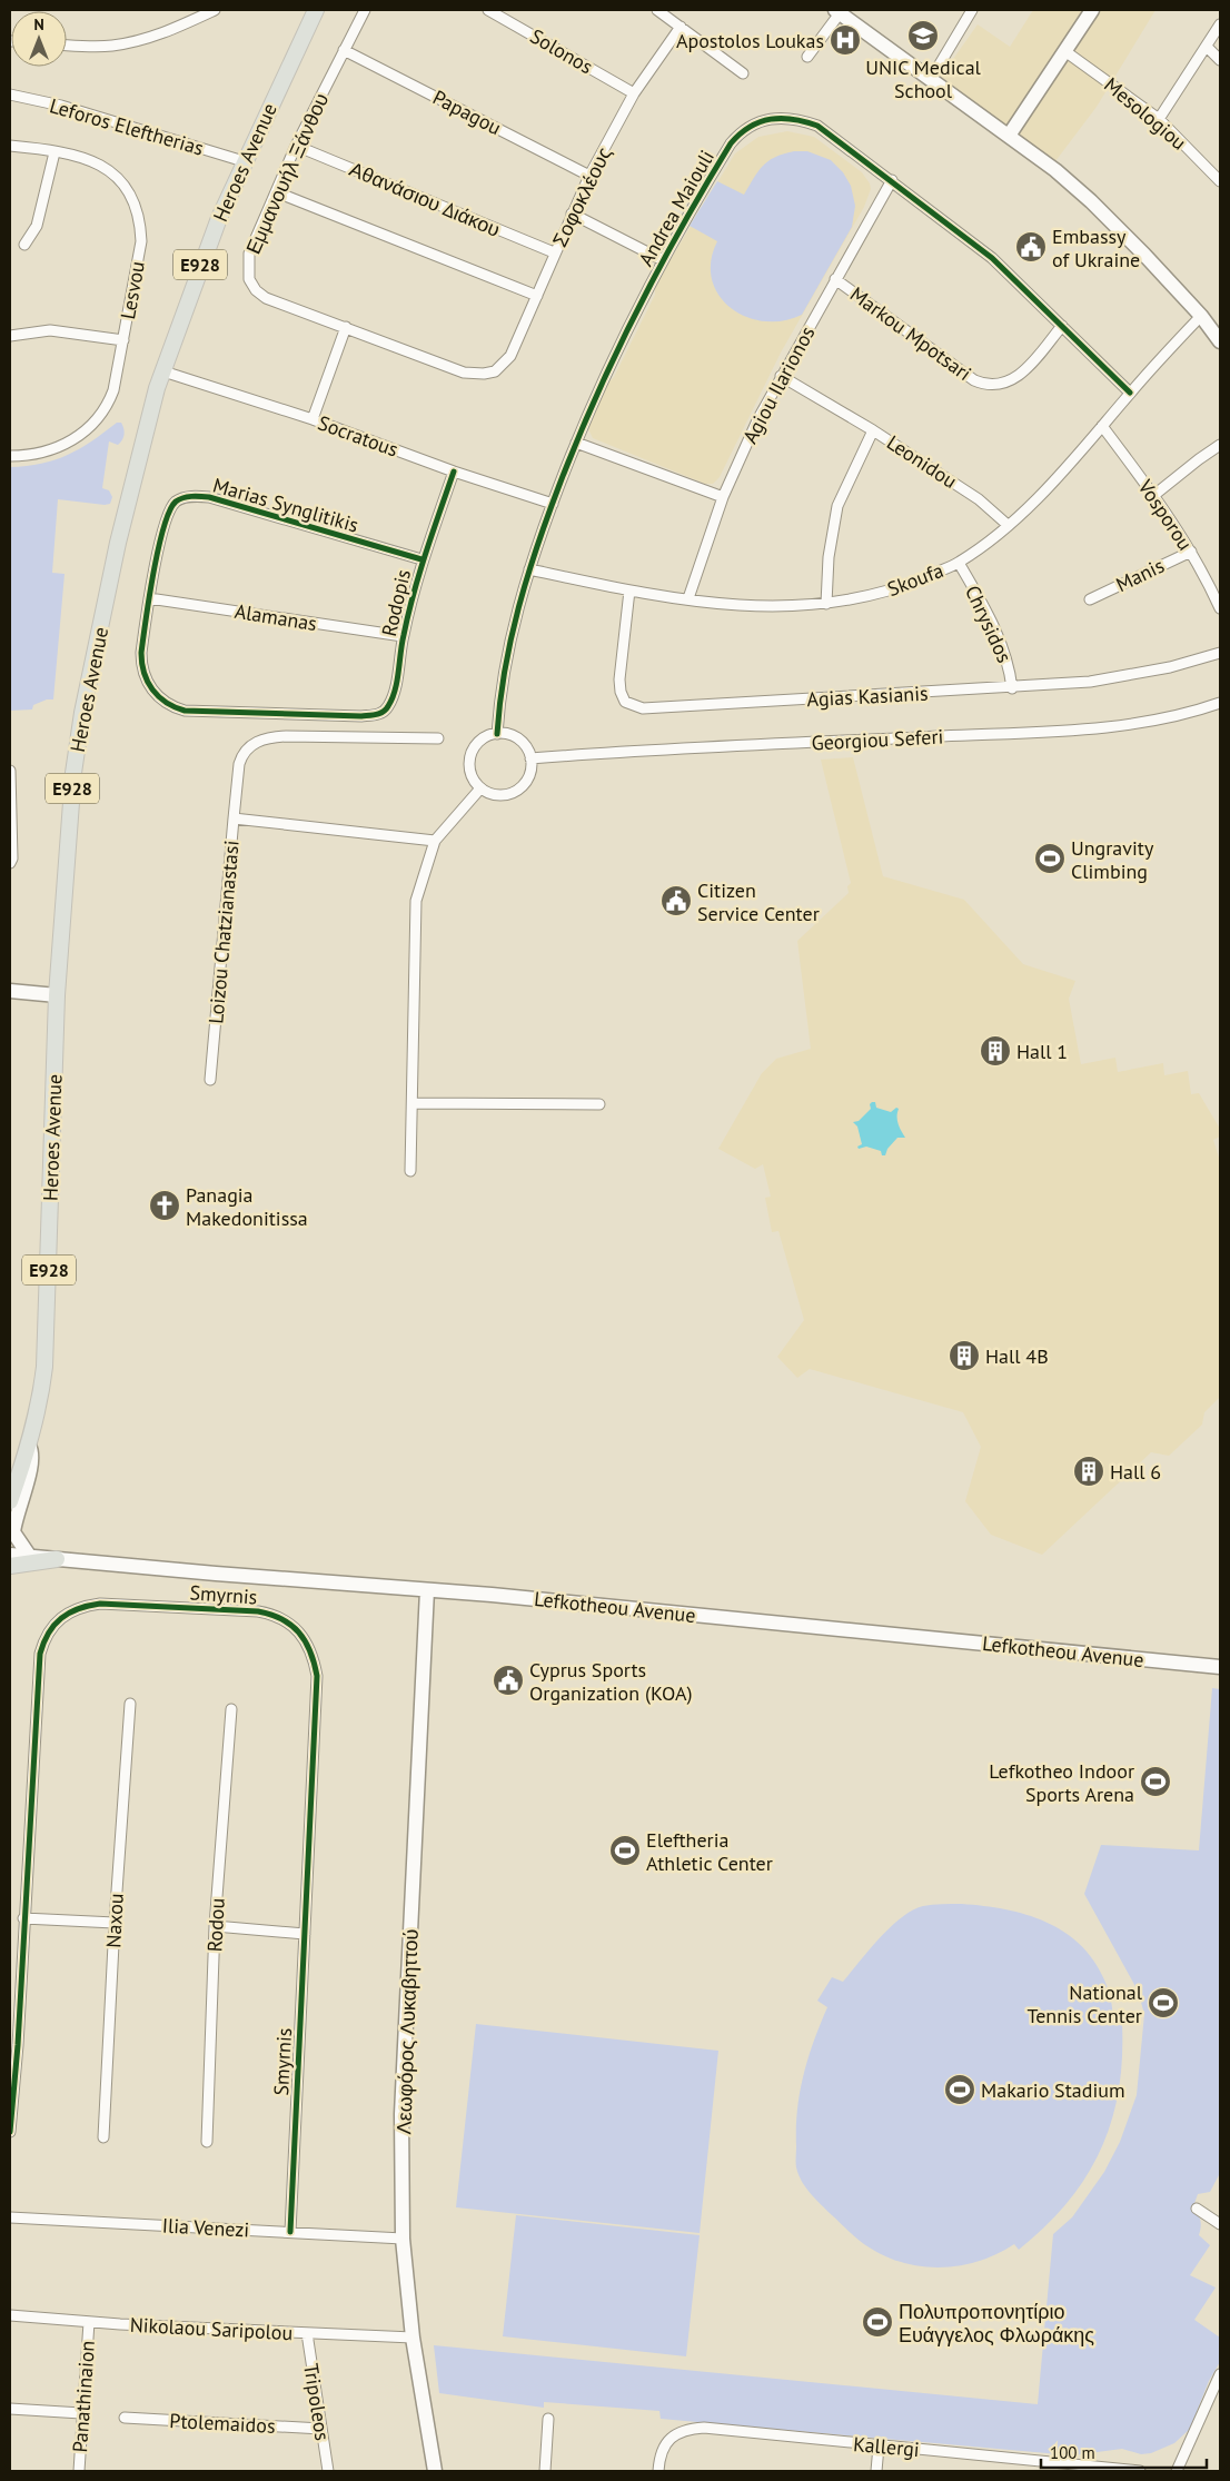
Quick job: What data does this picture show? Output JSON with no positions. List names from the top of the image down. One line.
{"streets":{"main road":["Heroes Avenue","E928","Lefkotheou Avenue","Λεωφόρος Λυκαβηττού"],"street":["Solonos","Papagou","Mesologiou","Leforos Eleftherias","Εμμανουήλ Ξάνθου","Σοφοκλέους","Αθανάσιου Διάκου","Andrea Maiouli","Lesvou","Markou Mpotsari","Agiou Ilarionos","Socratous","Leonidou","Marias Synglitikis","Vosporou","Manis","Skoufa","Rodopis","Alamanas","Chrysidos","Agias Kasianis","Georgiou Seferi","Loizou Chatzianastasi","Smyrnis","Naxou","Rodou","Ilia Venezi","Nikolaou Saripolou","Panathinaion","Tripoleos","Ptolemaidos","Kallergi"]},"crossings":[["Solonos","Σοφοκλέους"],["Papagou","Εμμανουήλ Ξάνθου"],["Papagou","Σοφοκλέους"],["Leforos Eleftherias","Heroes Avenue"],["Heroes Avenue","Socratous"],["Εμμανουήλ Ξάνθου","Σοφοκλέους"],["Εμμανουήλ Ξάνθου","Αθανάσιου Διάκου"],["Σοφοκλέους","Αθανάσιου Διάκου"],["Andrea Maiouli","Markou Mpotsari"],["Andrea Maiouli","Agiou Ilarionos"],["Andrea Maiouli","Socratous"],["Andrea Maiouli","Skoufa"],["Andrea Maiouli","Georgiou Seferi"],["Markou Mpotsari","Agiou Ilarionos"],["Agiou Ilarionos","Skoufa"],["Socratous","Rodopis"],["Leonidou","Skoufa"],["Marias Synglitikis","Rodopis"],["Marias Synglitikis","Alamanas"],["Vosporou","Manis"],["Vosporou","Skoufa"],["Skoufa","Chrysidos"],["Skoufa","Agias Kasianis"],["Rodopis","Alamanas"],["Chrysidos","Agias Kasianis"],["Smyrnis","Ilia Venezi"],["Lefkotheou Avenue","Λεωφόρος Λυκαβηττού"],["Λεωφόρος Λυκαβηττού","Ilia Venezi"],["Λεωφόρος Λυκαβηττού","Nikolaou Saripolou"],["Nikolaou Saripolou","Panathinaion"],["Nikolaou Saripolou","Tripoleos"],["Tripoleos","Ptolemaidos"]],"places":{"school or university":["UNIC Medical School"],"hospital":["Apostolos Loukas"],"public building":["Embassy of Ukraine","Citizen Service Center","Cyprus Sports Organization (KOA)"],"sports":["Ungravity Climbing","Lefkotheo Indoor Sports Arena","Eleftheria Athletic Center","National Tennis Center","Makario Stadium","Πολυπροπονητίριο Ευάγγελος Φλωράκης"],"building":["Hall 1","Hall 4B","Hall 6"],"church":["Panagia Makedonitissa"]},"scale_bar":"100 m","north":"top"}
